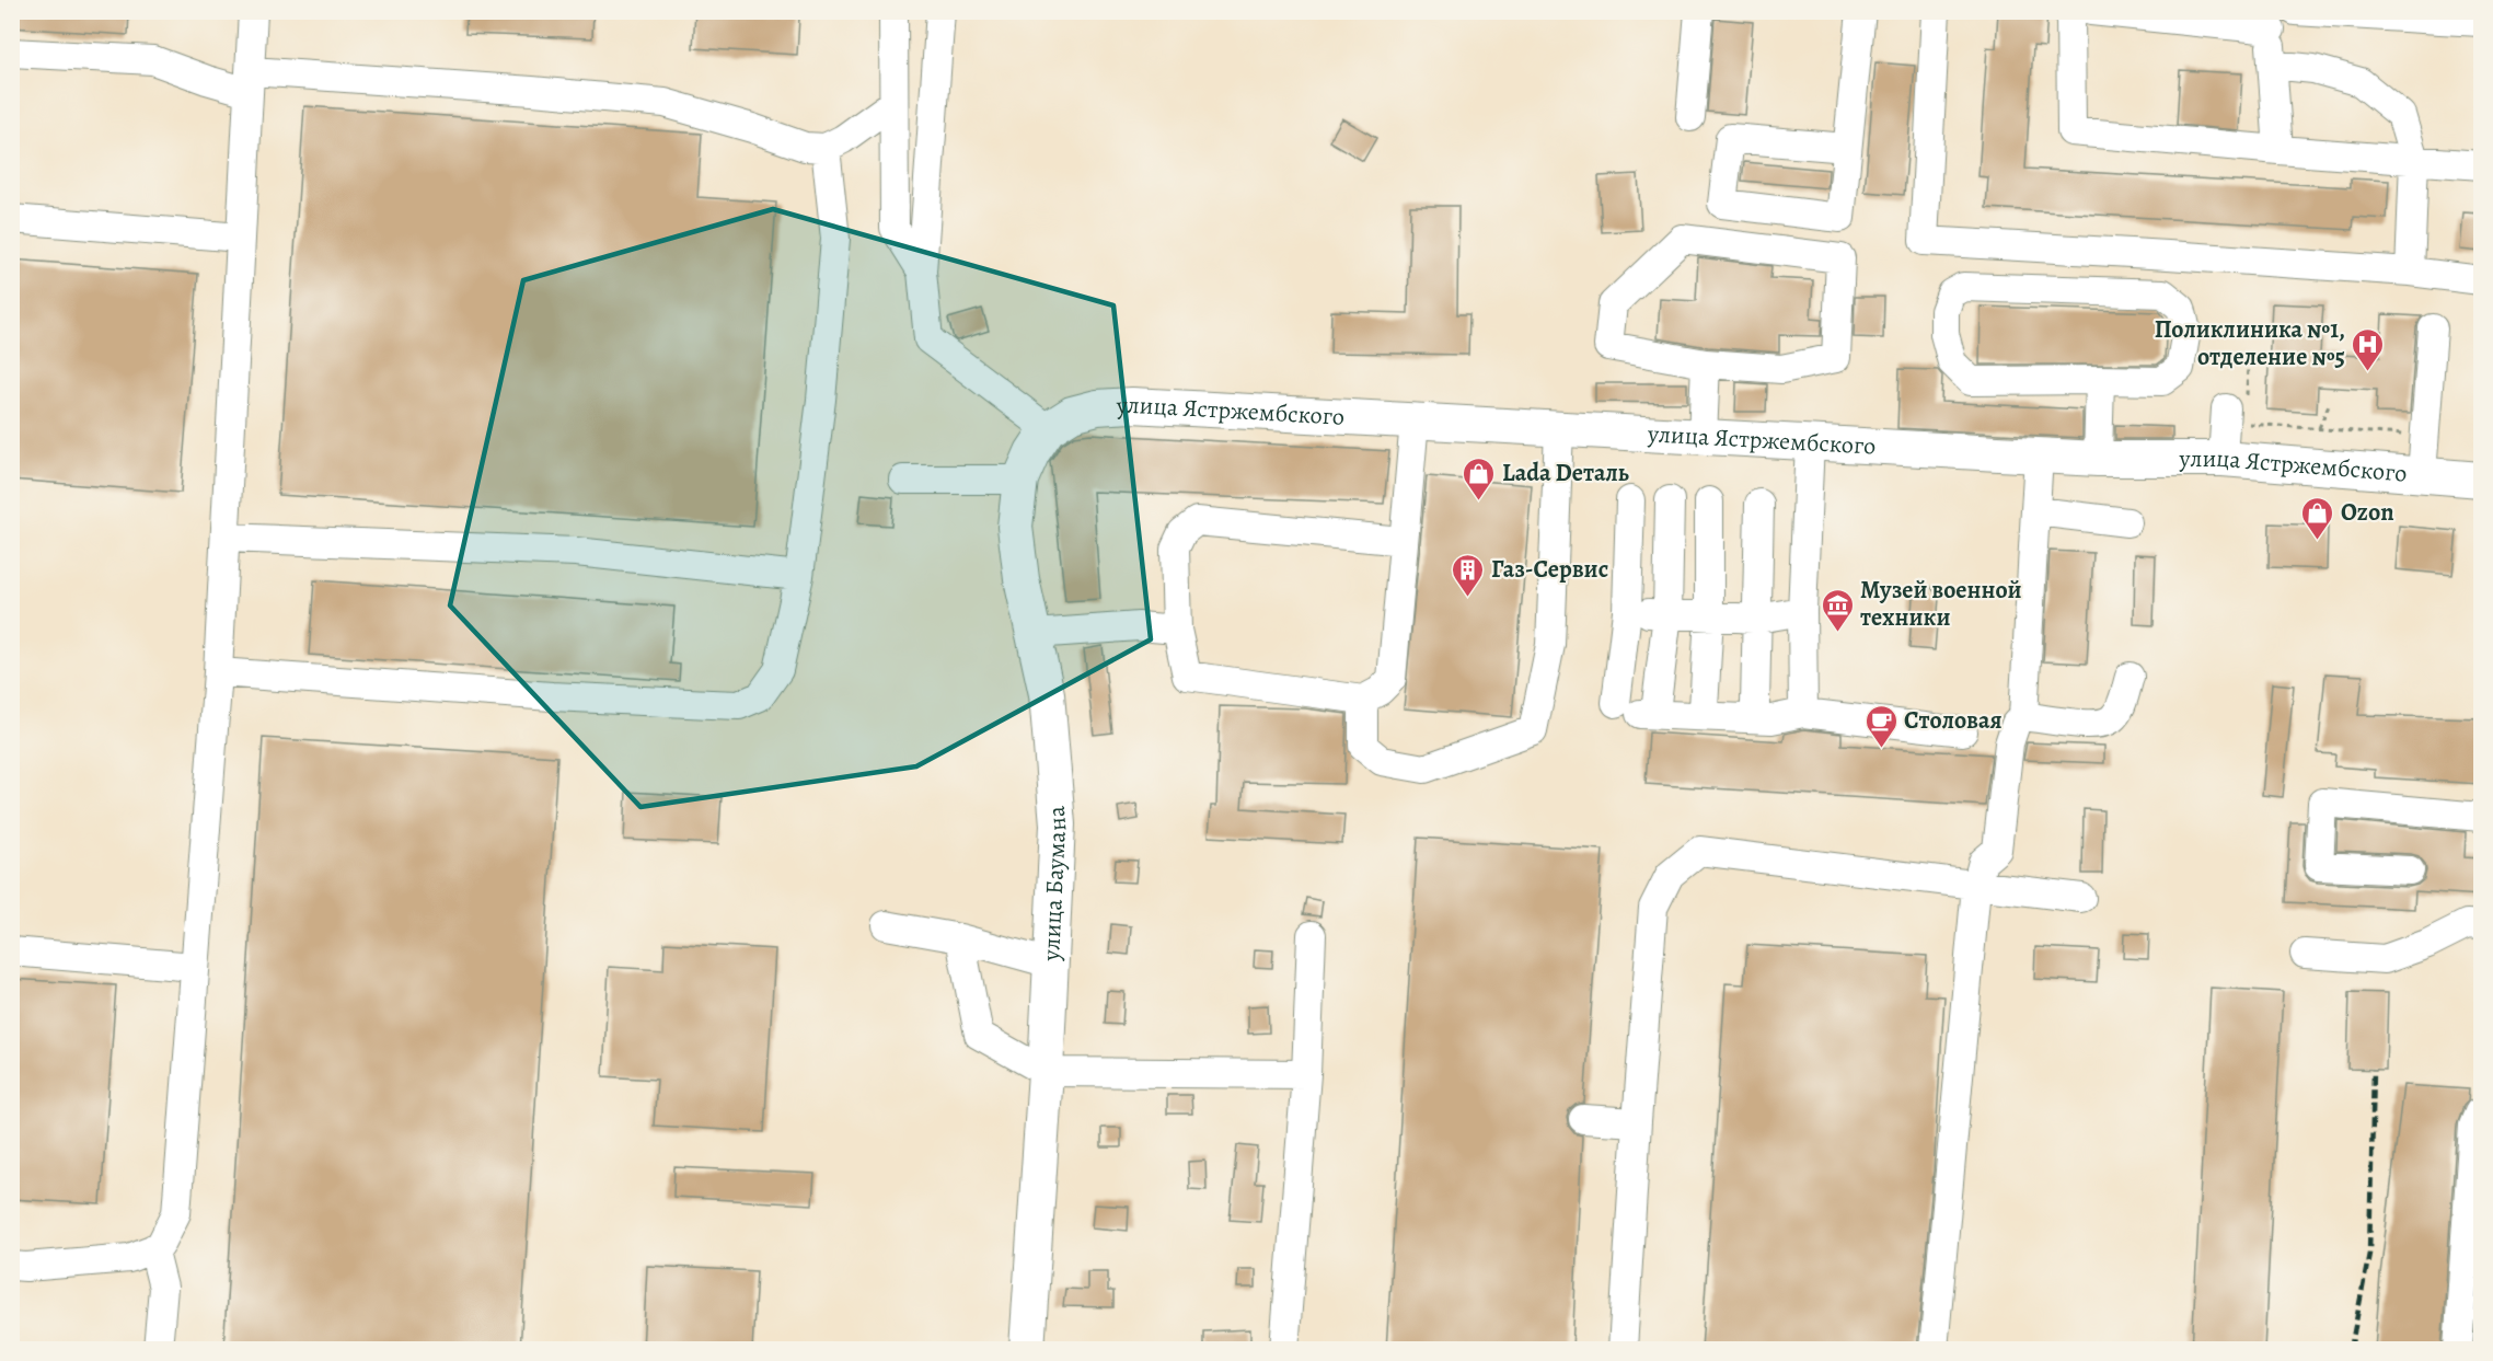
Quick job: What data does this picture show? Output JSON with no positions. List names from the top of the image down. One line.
{"streets":{"main road":["улица Ястржембского","улица Баумана"]},"crossings":[["улица Ястржембского","улица Баумана"]],"places":{"hospital":["Поликлиника №1, отделение №5"],"shop":["Lada Dеталь","Ozon"],"building":["Газ-Сервис"],"museum":["Музей военной техники"],"cafe":["Столовая"]}}
